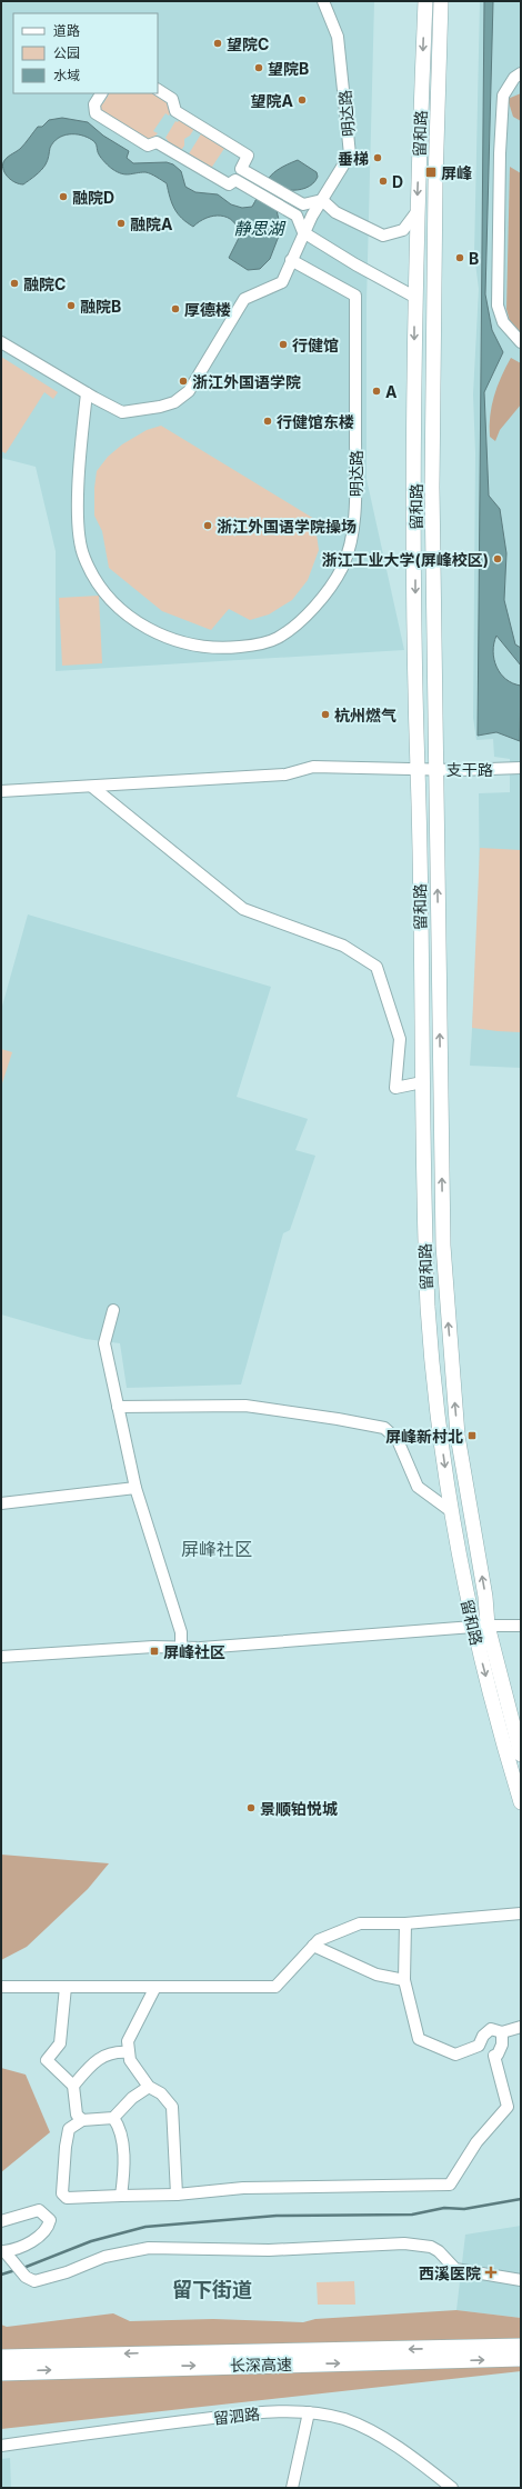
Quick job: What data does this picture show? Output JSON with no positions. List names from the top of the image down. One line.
{"streets":{"highway":["长深高速"],"main road":["留和路"],"street":["明达路","支干路","留泗路"]},"crossings":[["留和路","支干路"]],"districts":["屏峰社区","留下街道"],"water":["静思湖"],"places":{"other":["望院C","望院B","望院A","垂梯","D","融院D","融院A","B","融院C","融院B","厚德楼","行健馆","浙江外国语学院","A","行健馆东楼","浙江外国语学院操场","浙江工业大学(屏峰校区)","杭州燃气","景顺铂悦城"],"transit":["屏峰","屏峰新村北","屏峰社区"],"health":["西溪医院"]},"legend":["道路","公园","水域"]}
